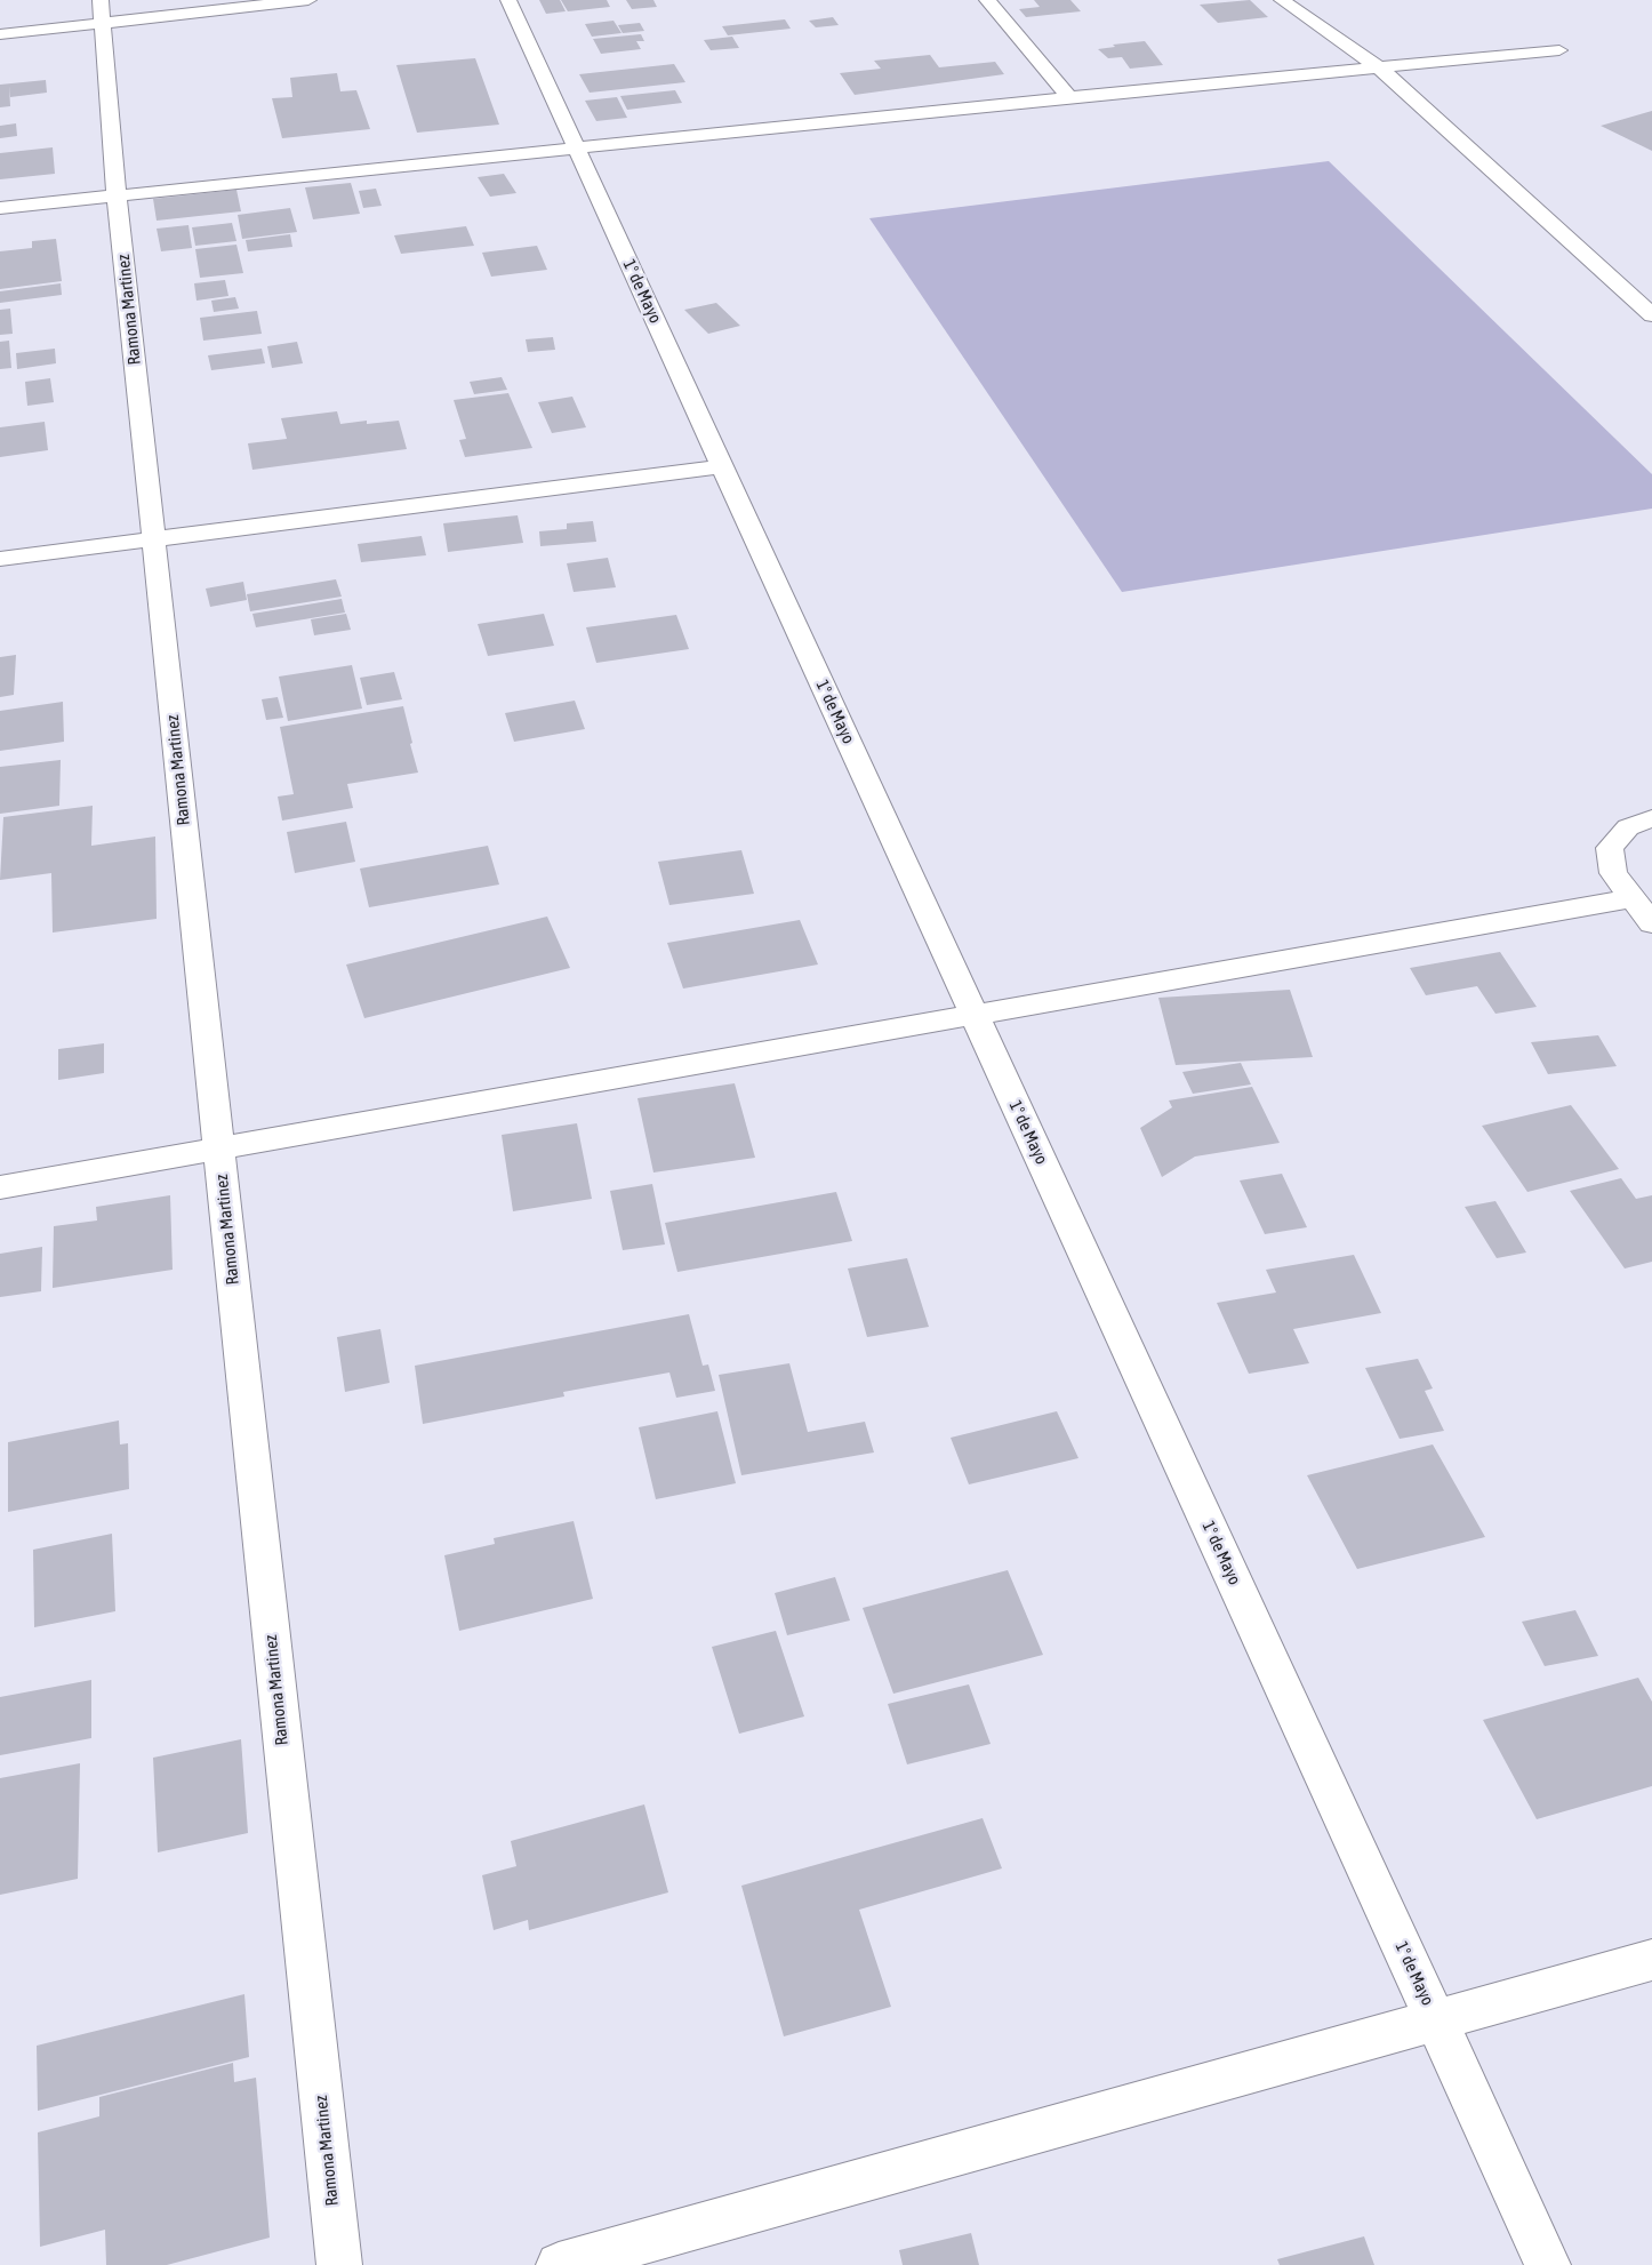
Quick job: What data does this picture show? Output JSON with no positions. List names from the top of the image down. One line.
{"streets":{"street":["1° de Mayo","Ramona Martinez"]}}
